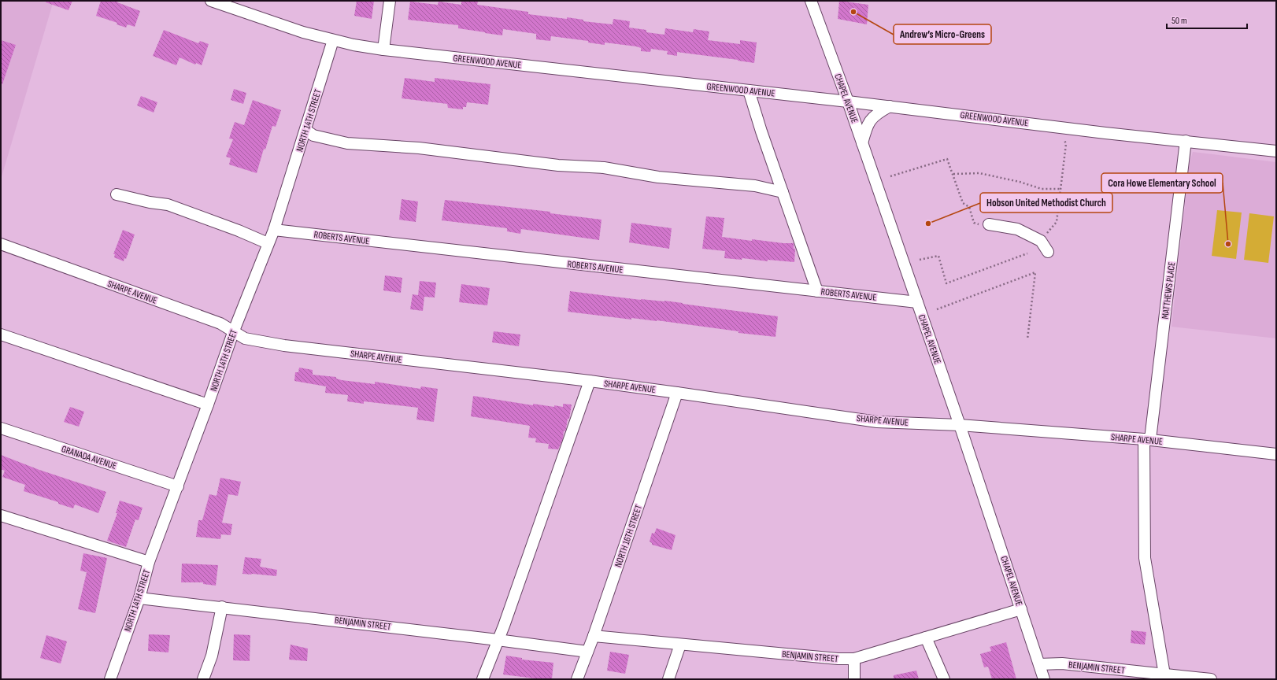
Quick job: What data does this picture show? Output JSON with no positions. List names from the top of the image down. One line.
{"streets":{"street":["GREENWOOD AVENUE","CHAPEL AVENUE","NORTH 14TH STREET","ROBERTS AVENUE","MATTHEWS PLACE","SHARPE AVENUE","GRANADA AVENUE","NORTH 16TH STREET","BENJAMIN STREET"]},"crossings":[["GREENWOOD AVENUE","CHAPEL AVENUE"],["GREENWOOD AVENUE","NORTH 14TH STREET"],["GREENWOOD AVENUE","MATTHEWS PLACE"],["CHAPEL AVENUE","ROBERTS AVENUE"],["CHAPEL AVENUE","SHARPE AVENUE"],["CHAPEL AVENUE","BENJAMIN STREET"],["NORTH 14TH STREET","ROBERTS AVENUE"],["NORTH 14TH STREET","SHARPE AVENUE"],["NORTH 14TH STREET","GRANADA AVENUE"],["NORTH 14TH STREET","BENJAMIN STREET"],["MATTHEWS PLACE","SHARPE AVENUE"],["MATTHEWS PLACE","BENJAMIN STREET"],["SHARPE AVENUE","NORTH 16TH STREET"],["NORTH 16TH STREET","BENJAMIN STREET"]],"places":["Andrew’s Micro-Greens","Hobson United Methodist Church","Cora Howe Elementary School"],"scale_bar":"50 m"}
